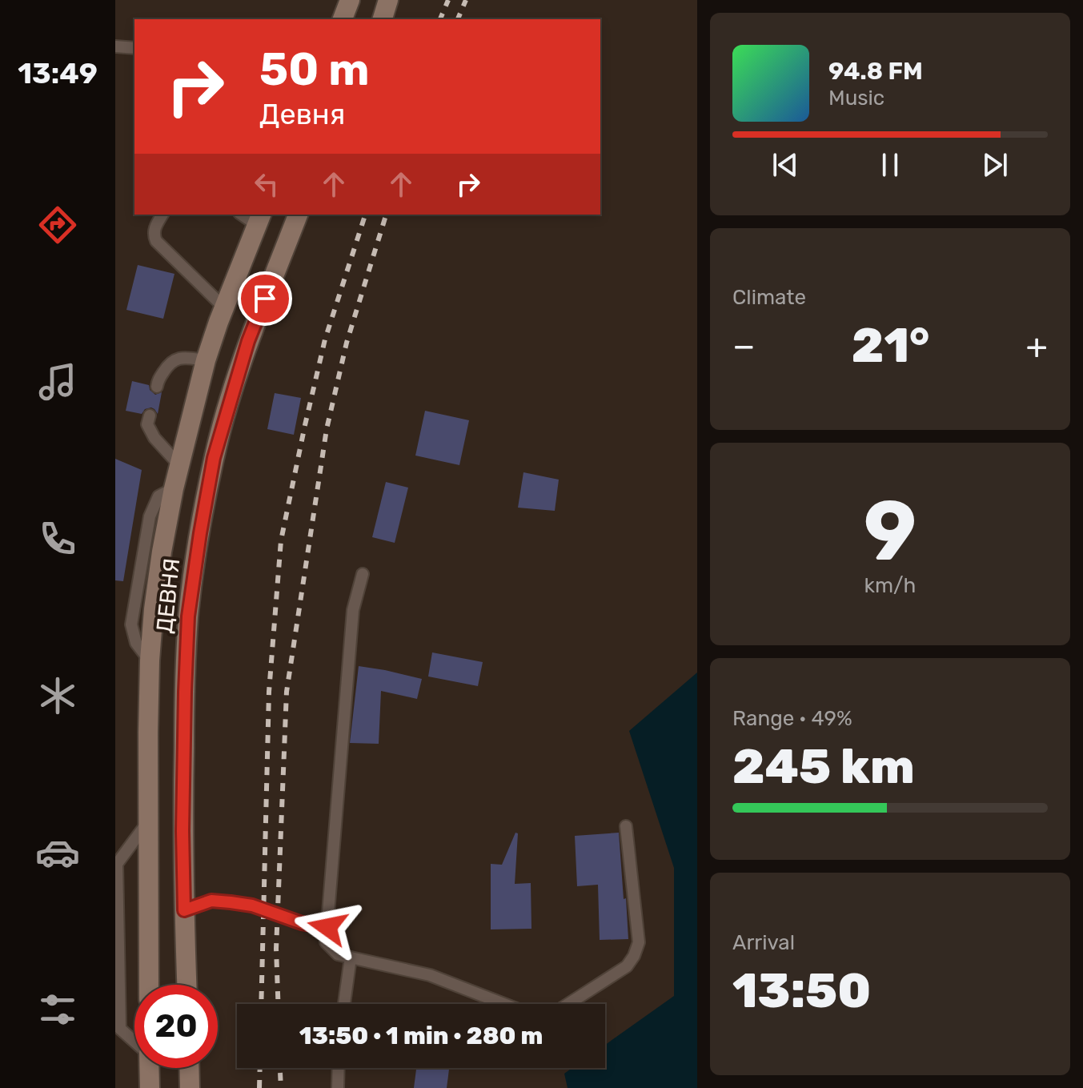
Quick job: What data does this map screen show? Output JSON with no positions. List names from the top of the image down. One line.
{"streets":{"main road":["ДЕВНЯ"]},"page":{"tabs":"13:49","turn":["50 m","Девня"],"song":["94.8 FM","Music"],"tile":["Climate",["9","km/h"],["Range · 49%","245 km"],["Arrival","13:50"]],"heat":["−","21°","+"],"limit":"20","trip":"13:50 · 1 min · 280 m"}}
